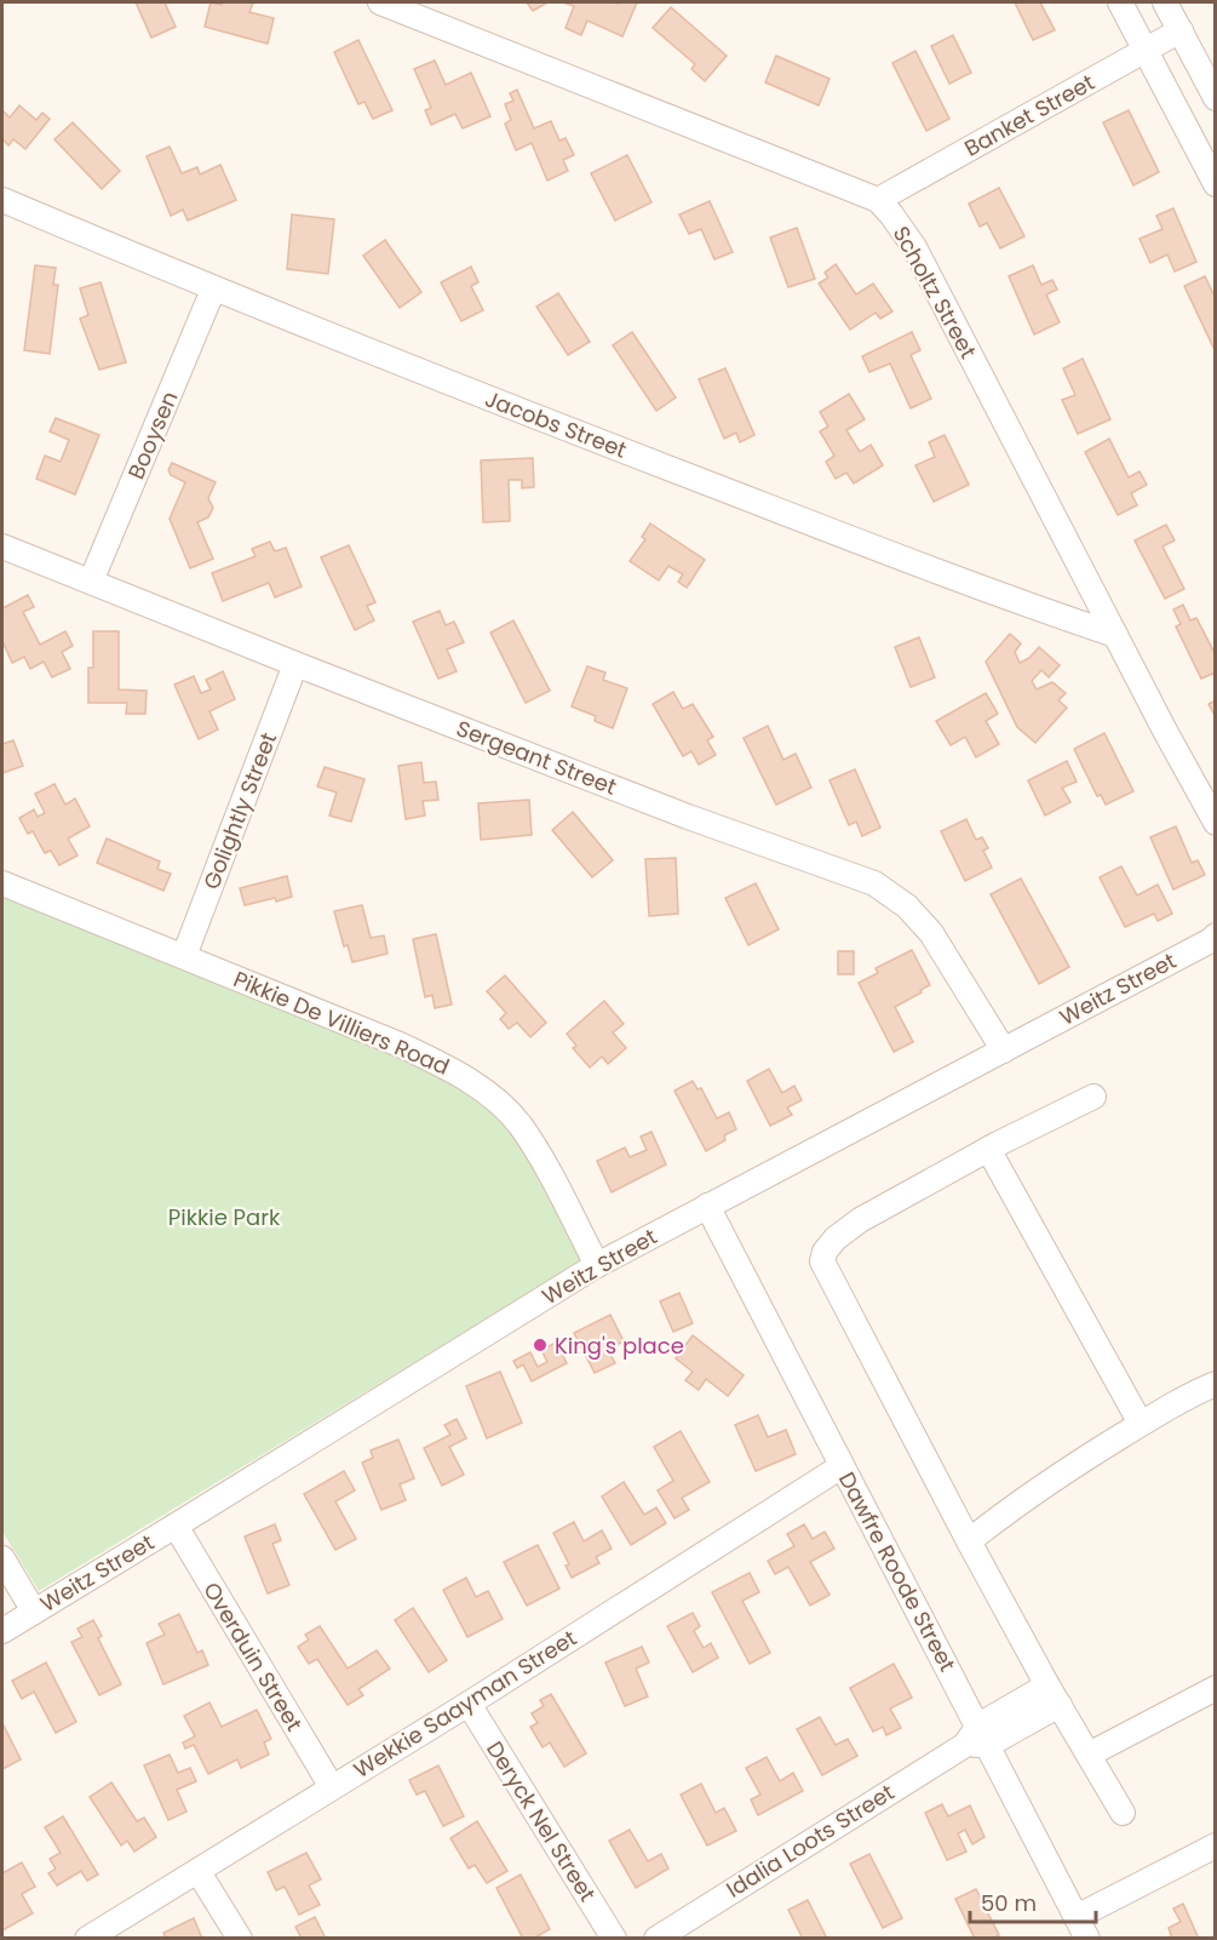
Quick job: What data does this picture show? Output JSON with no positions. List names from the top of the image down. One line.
{"streets":{"street":["Banket Street","Scholtz Street","Jacobs Street","Booysen","Sergeant Street","Golightly Street","Weitz Street","Pikkie De Villiers Road","Dawfre Roode Street","Overduin Street","Wekkie Saayman Street","Deryck Nel Street","Idalia Loots Street"]},"crossings":[["Banket Street","Scholtz Street"],["Scholtz Street","Jacobs Street"],["Jacobs Street","Booysen"],["Booysen","Sergeant Street"],["Sergeant Street","Golightly Street"],["Sergeant Street","Weitz Street"],["Golightly Street","Pikkie De Villiers Road"],["Weitz Street","Pikkie De Villiers Road"],["Weitz Street","Dawfre Roode Street"],["Weitz Street","Overduin Street"],["Dawfre Roode Street","Wekkie Saayman Street"],["Dawfre Roode Street","Idalia Loots Street"],["Overduin Street","Wekkie Saayman Street"],["Wekkie Saayman Street","Deryck Nel Street"]],"parks":["Pikkie Park"],"places":["King's place"],"scale_bar":"50 m"}
